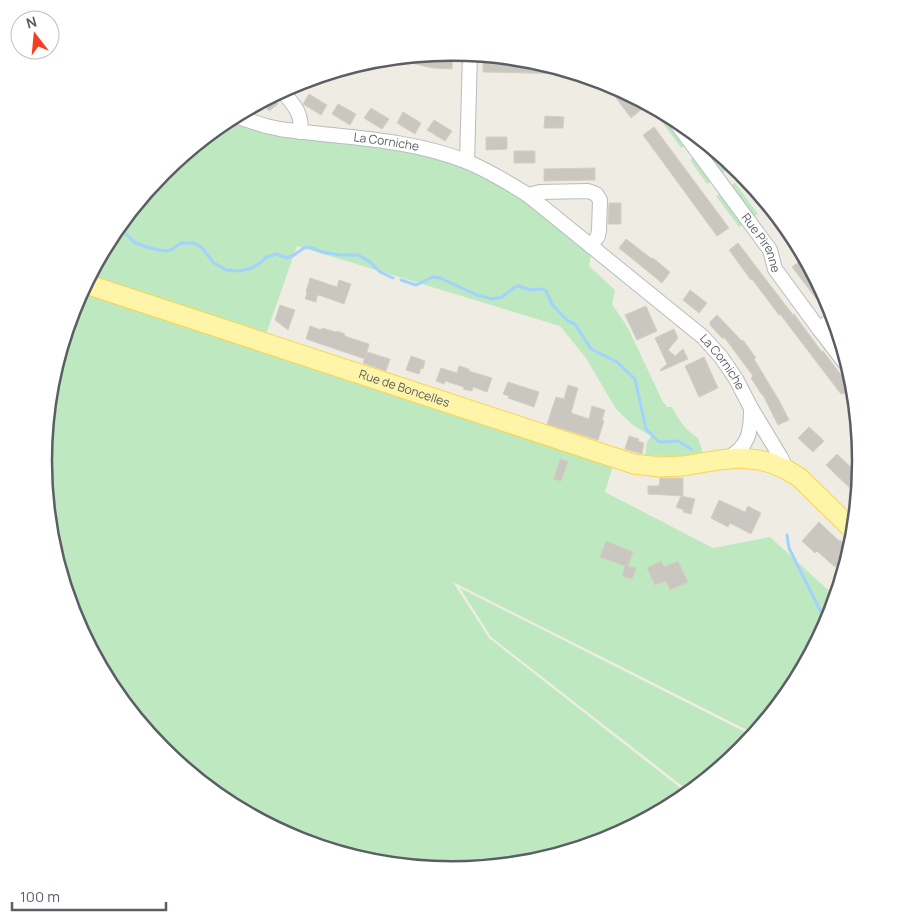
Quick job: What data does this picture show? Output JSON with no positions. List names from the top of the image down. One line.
{"streets":{"main road":["Rue de Boncelles"],"street":["La Corniche","Rue Pirenne"]},"crossings":[["La Corniche","Rue de Boncelles"]],"scale_bar":"100 m","north":"top"}
